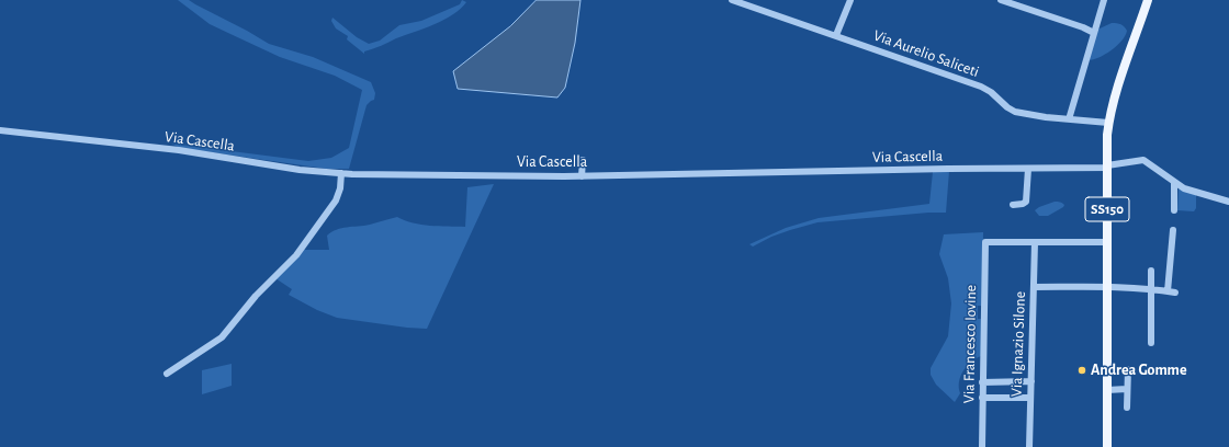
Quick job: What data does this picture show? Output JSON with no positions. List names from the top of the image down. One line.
{"streets":{"main road":["SS150"],"street":["Via Aurelio Saliceti","Via Cascella","Via Francesco Iovine","Via Ignazio Silone"]},"crossings":[["Via Aurelio Saliceti","SS150"],["Via Cascella","SS150"],["Via Francesco Iovine","Via Ignazio Silone"]],"places":["Andrea Gomme"]}
